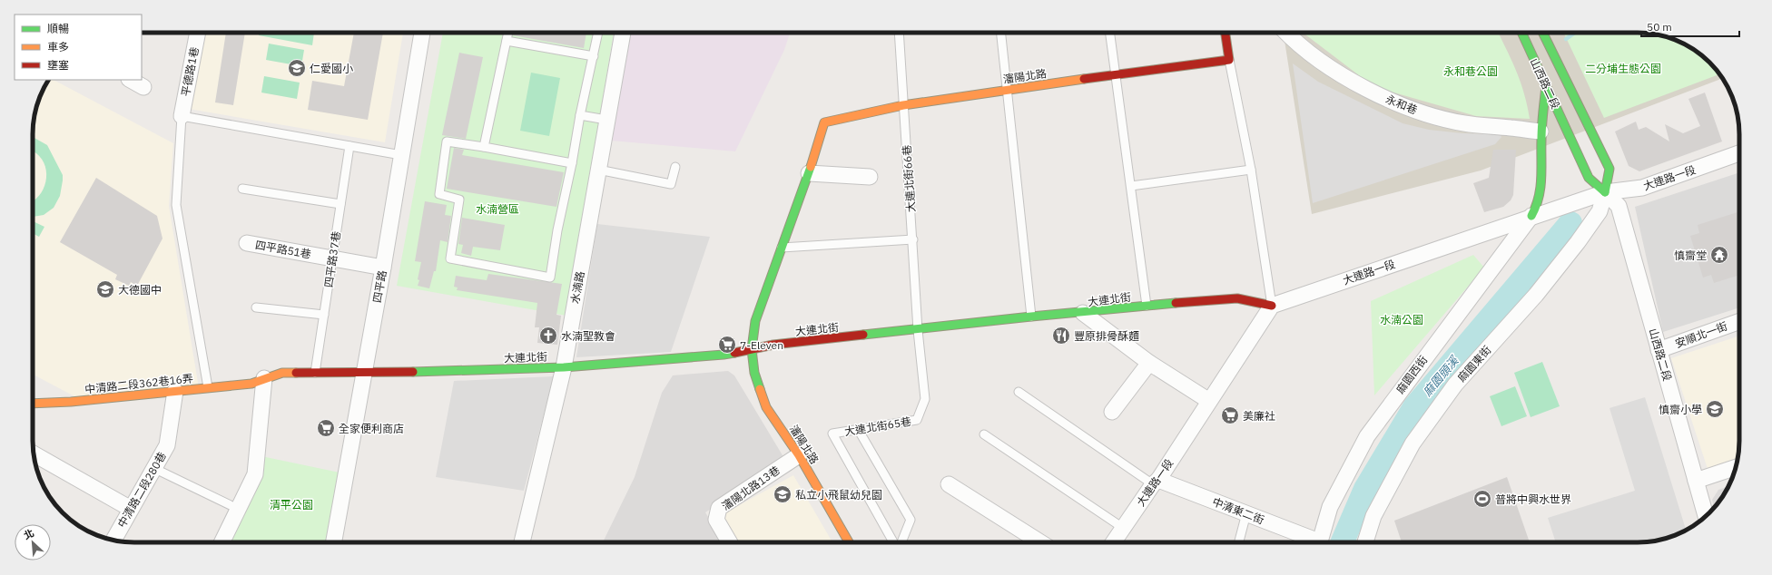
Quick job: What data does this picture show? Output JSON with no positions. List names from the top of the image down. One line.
{"streets":{"street":["平德路1巷","瀋陽北路","山西路二段","永和巷","大連路一段","四平路51巷","四平路","水湳路","大連北街","安順北一街","麻園東街","麻園西街","中清路二段362巷16弄","瀋陽北路13巷","中清路二段280巷","中清東二街"],"lane":["大連北街66巷","四平路37巷","大連北街65巷"]},"crossings":[["瀋陽北路","大連北街66巷"],["瀋陽北路","大連北街"],["瀋陽北路","瀋陽北路13巷"],["山西路二段","大連路一段"],["山西路二段","安順北一街"],["山西路二段","麻園東街"],["大連路一段","大連北街"],["大連路一段","麻園東街"],["大連路一段","麻園西街"],["大連路一段","中清東二街"],["大連北街66巷","大連北街"],["大連北街66巷","大連北街65巷"],["四平路51巷","四平路37巷"],["四平路51巷","四平路"],["四平路","大連北街"],["水湳路","大連北街"],["大連北街","大連北街65巷"],["中清路二段362巷16弄","中清路二段280巷"]],"water":["麻園頭溪"],"parks":["二分埔生態公園","永和巷公園","水湳營區","水湳公園","清平公園"],"places":{"school or university":["仁愛國小","大德國中","慎齋小學","私立小飛鼠幼兒園"],"temple":["慎齋堂"],"church":["水湳聖教會"],"restaurant":["豐原排骨酥麵"],"supermarket":["7-Eleven","美廉社","全家便利商店"],"sports":["普將中興水世界"]},"legend":["順暢","車多","壅塞"],"scale_bar":"50 m","north":"top left"}
